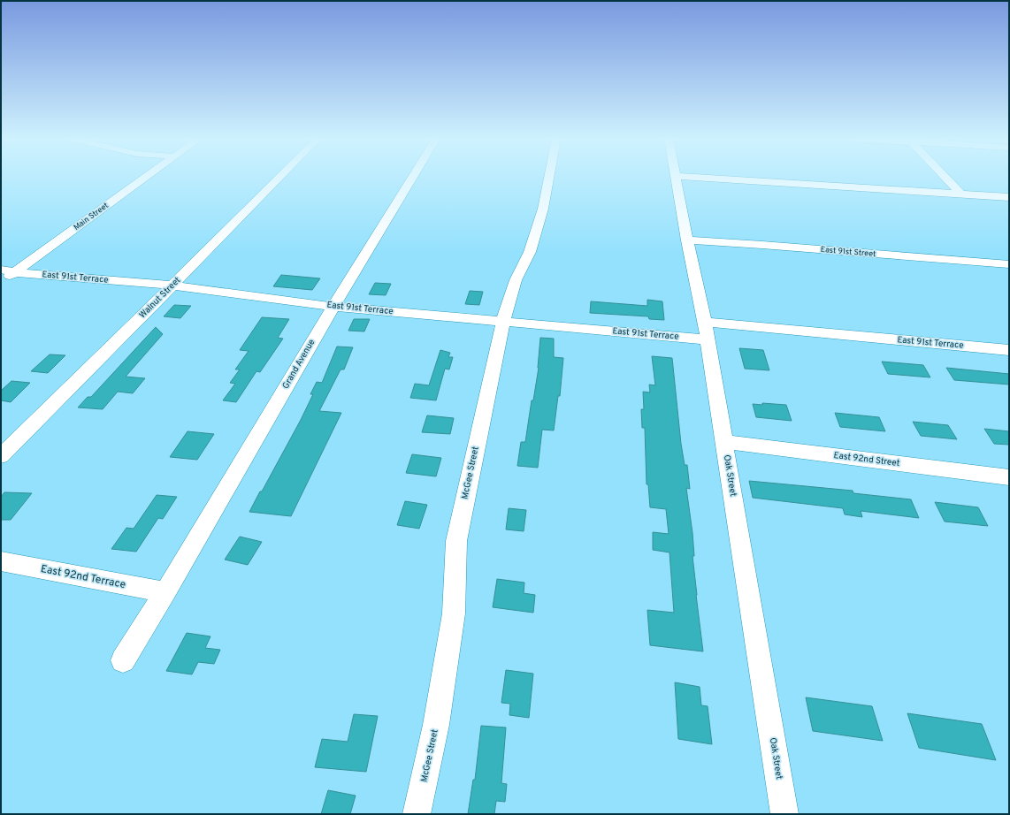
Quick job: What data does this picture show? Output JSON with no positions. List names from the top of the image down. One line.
{"streets":{"street":["Main Street","East 91st Street","East 91st Terrace","Walnut Street","Grand Avenue","East 92nd Street","McGee Street","Oak Street","East 92nd Terrace"]},"crossings":[["Main Street","East 91st Terrace"],["East 91st Street","Oak Street"],["East 91st Terrace","Walnut Street"],["East 91st Terrace","Grand Avenue"],["East 91st Terrace","McGee Street"],["East 91st Terrace","Oak Street"],["Grand Avenue","East 92nd Terrace"],["East 92nd Street","Oak Street"]]}
